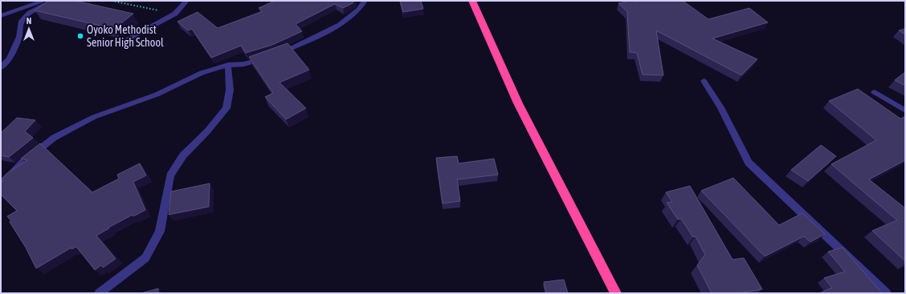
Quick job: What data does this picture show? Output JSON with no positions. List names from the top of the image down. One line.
{"places":["Oyoko Methodist Senior High School"],"north":"top"}
